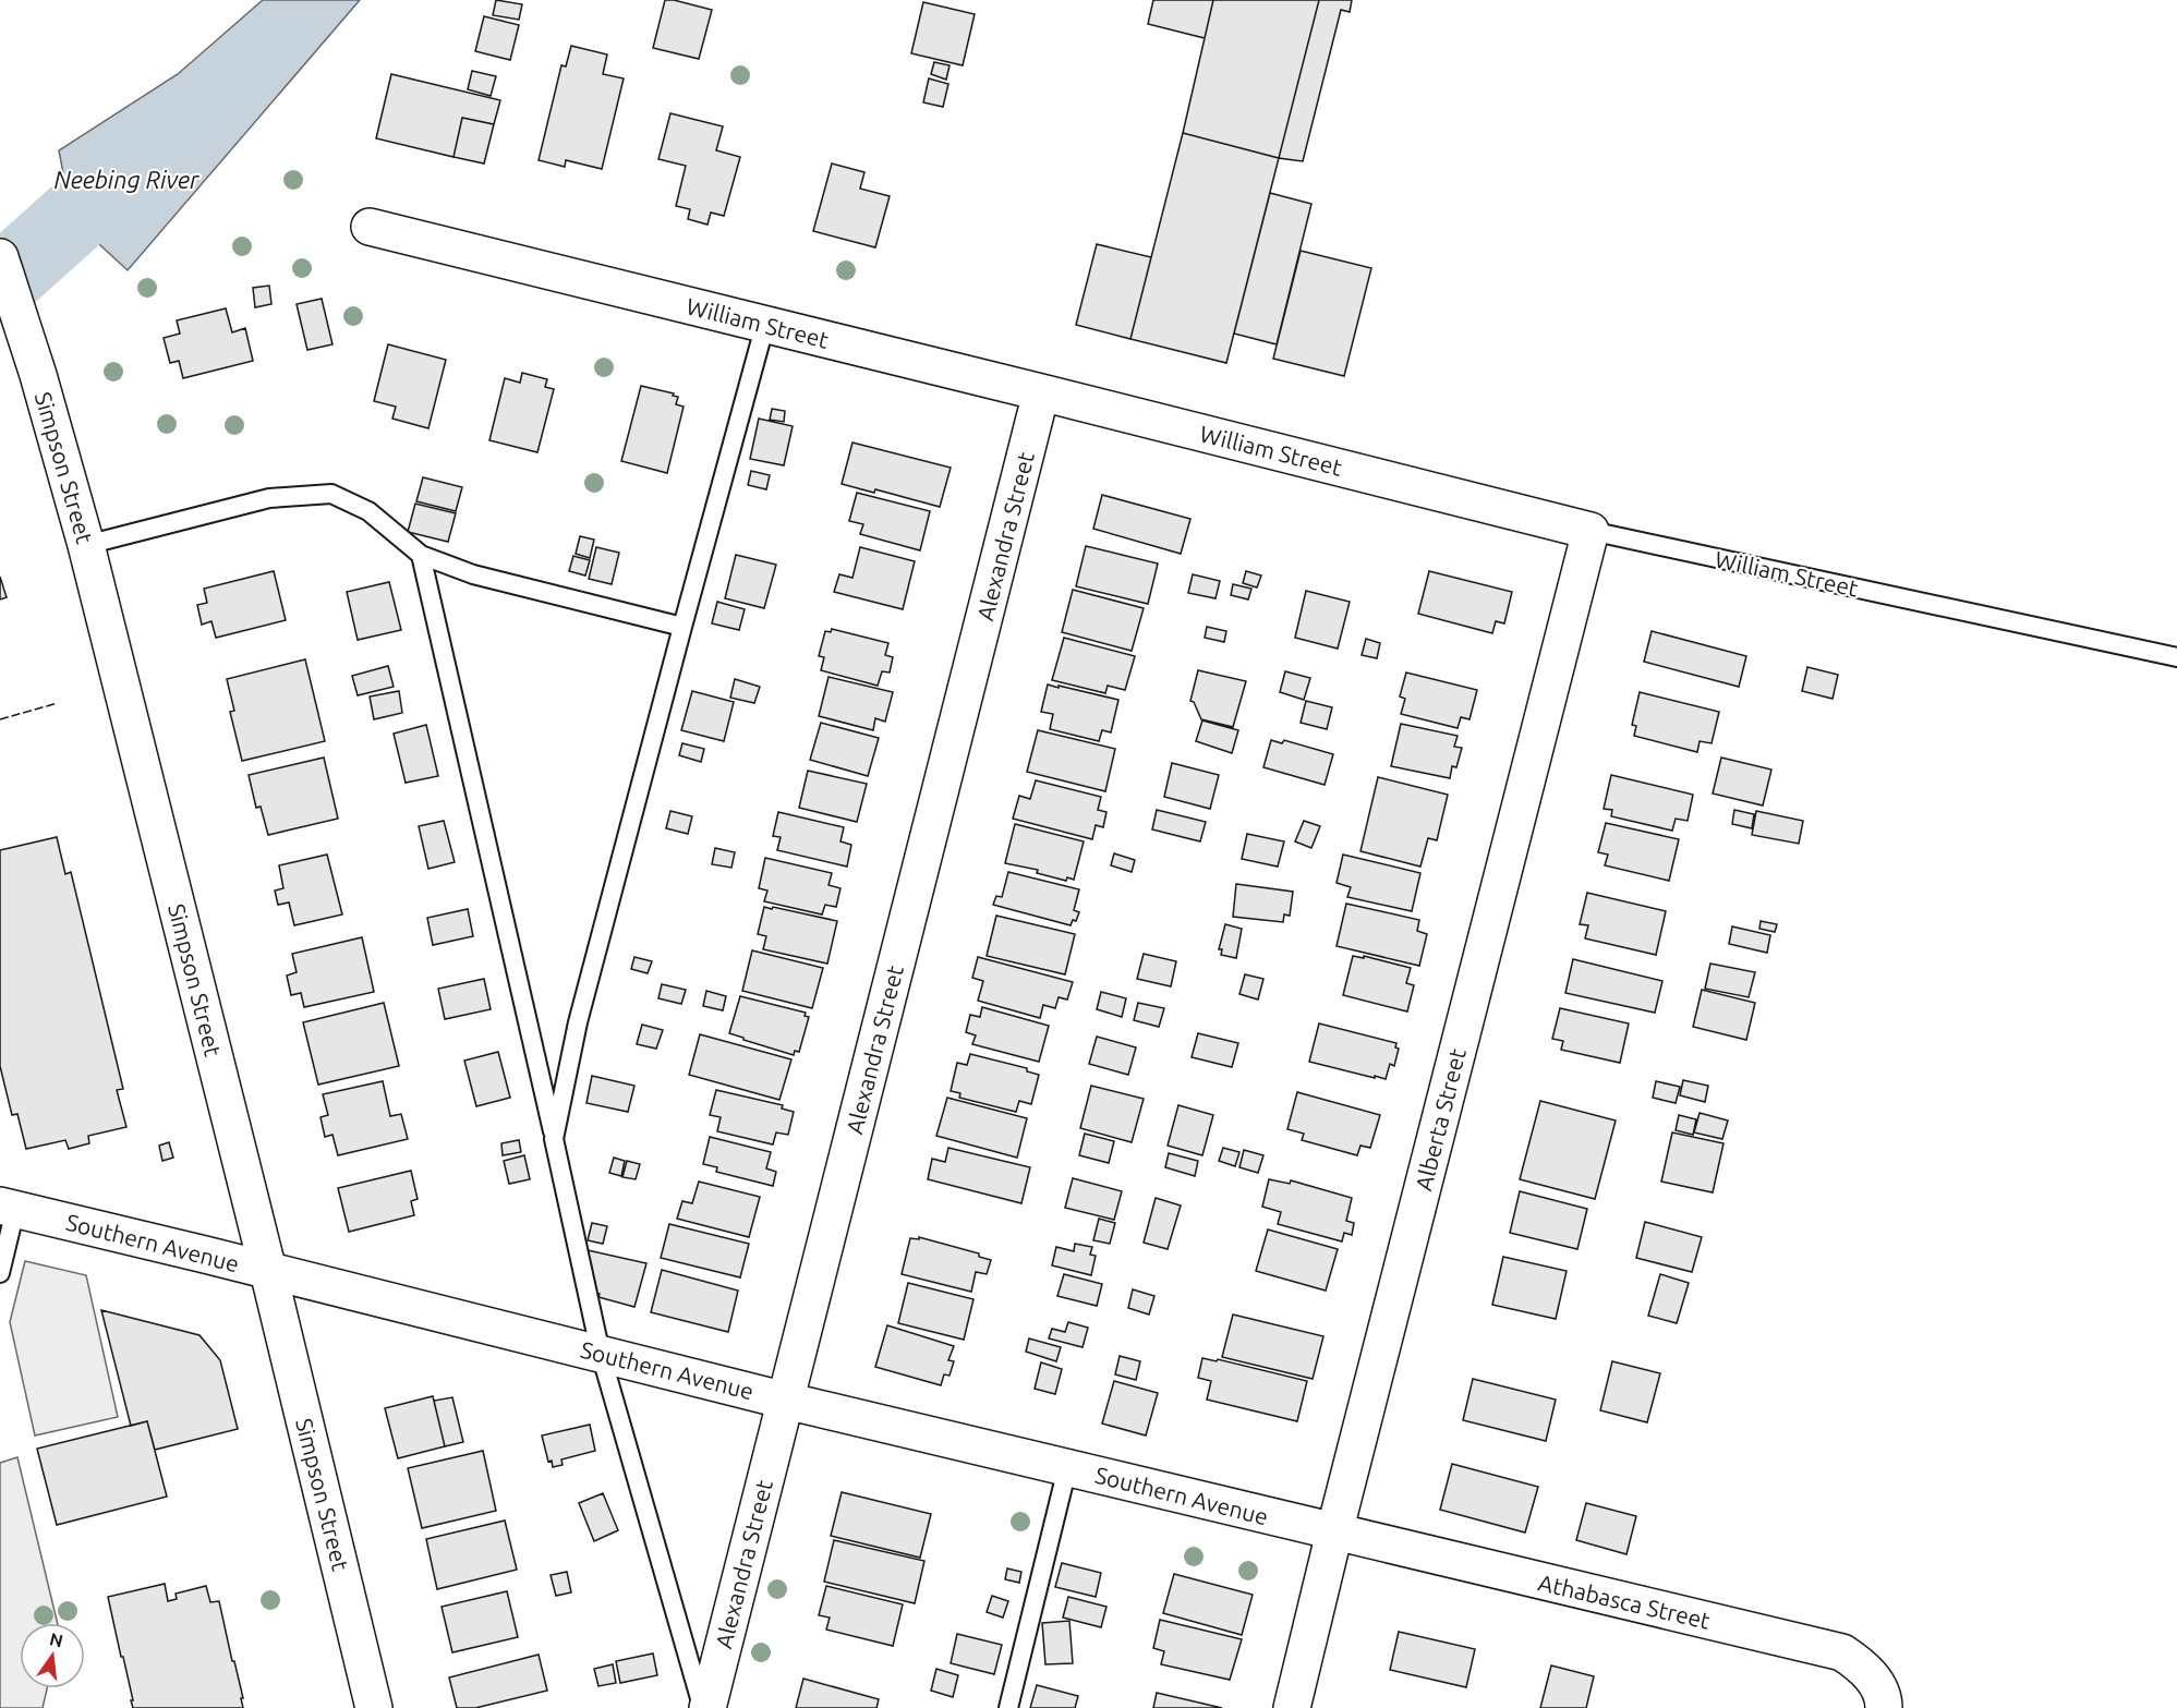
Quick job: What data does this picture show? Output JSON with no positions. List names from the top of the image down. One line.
{"streets":{"street":["William Street","Simpson Street","Alexandra Street","Alberta Street","Southern Avenue","Athabasca Street"]},"crossings":[["William Street","Alexandra Street"],["William Street","Alberta Street"],["Simpson Street","Southern Avenue"],["Alexandra Street","Southern Avenue"],["Alberta Street","Southern Avenue"],["Alberta Street","Athabasca Street"],["Southern Avenue","Athabasca Street"]],"water":["Neebing River"],"north":"top"}
